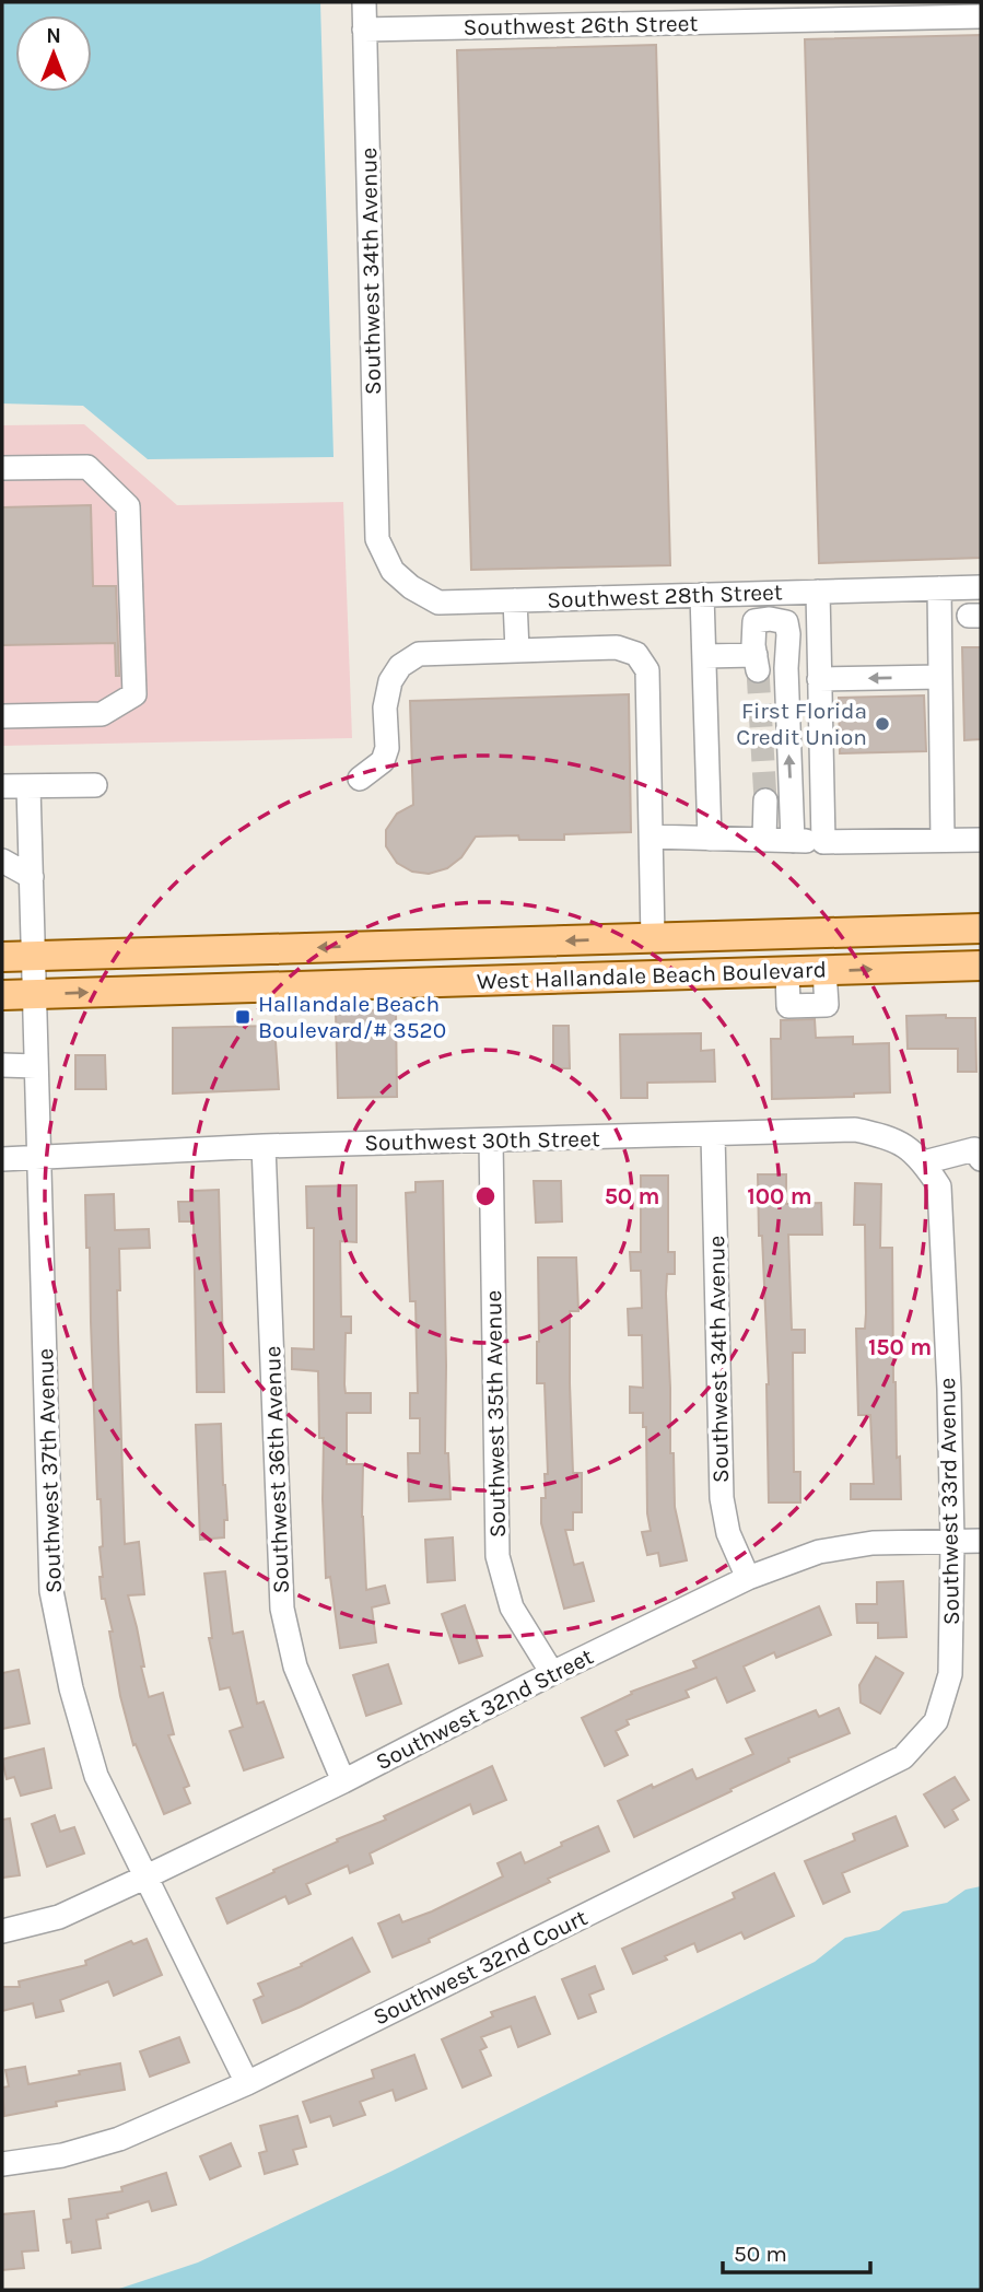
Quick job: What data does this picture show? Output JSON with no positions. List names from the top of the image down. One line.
{"streets":{"main road":["West Hallandale Beach Boulevard"],"street":["Southwest 26th Street","Southwest 34th Avenue","Southwest 28th Street","Southwest 30th Street","Southwest 35th Avenue","Southwest 36th Avenue","Southwest 37th Avenue","Southwest 33rd Avenue","Southwest 32nd Street","Southwest 32nd Court"]},"crossings":[["Southwest 26th Street","Southwest 34th Avenue"],["Southwest 34th Avenue","Southwest 28th Street"],["Southwest 34th Avenue","Southwest 30th Street"],["Southwest 34th Avenue","Southwest 32nd Street"],["West Hallandale Beach Boulevard","Southwest 37th Avenue"],["Southwest 30th Street","Southwest 35th Avenue"],["Southwest 30th Street","Southwest 36th Avenue"],["Southwest 30th Street","Southwest 37th Avenue"],["Southwest 30th Street","Southwest 33rd Avenue"],["Southwest 35th Avenue","Southwest 32nd Street"],["Southwest 36th Avenue","Southwest 32nd Street"],["Southwest 37th Avenue","Southwest 32nd Street"],["Southwest 37th Avenue","Southwest 32nd Court"],["Southwest 33rd Avenue","Southwest 32nd Street"],["Southwest 33rd Avenue","Southwest 32nd Court"]],"places":{"other":["First Florida Credit Union"],"transit":["Hallandale Beach Boulevard/# 3520"]},"scale_bar":"50 m","north":"top","rings":["50 m","100 m","150 m"]}
